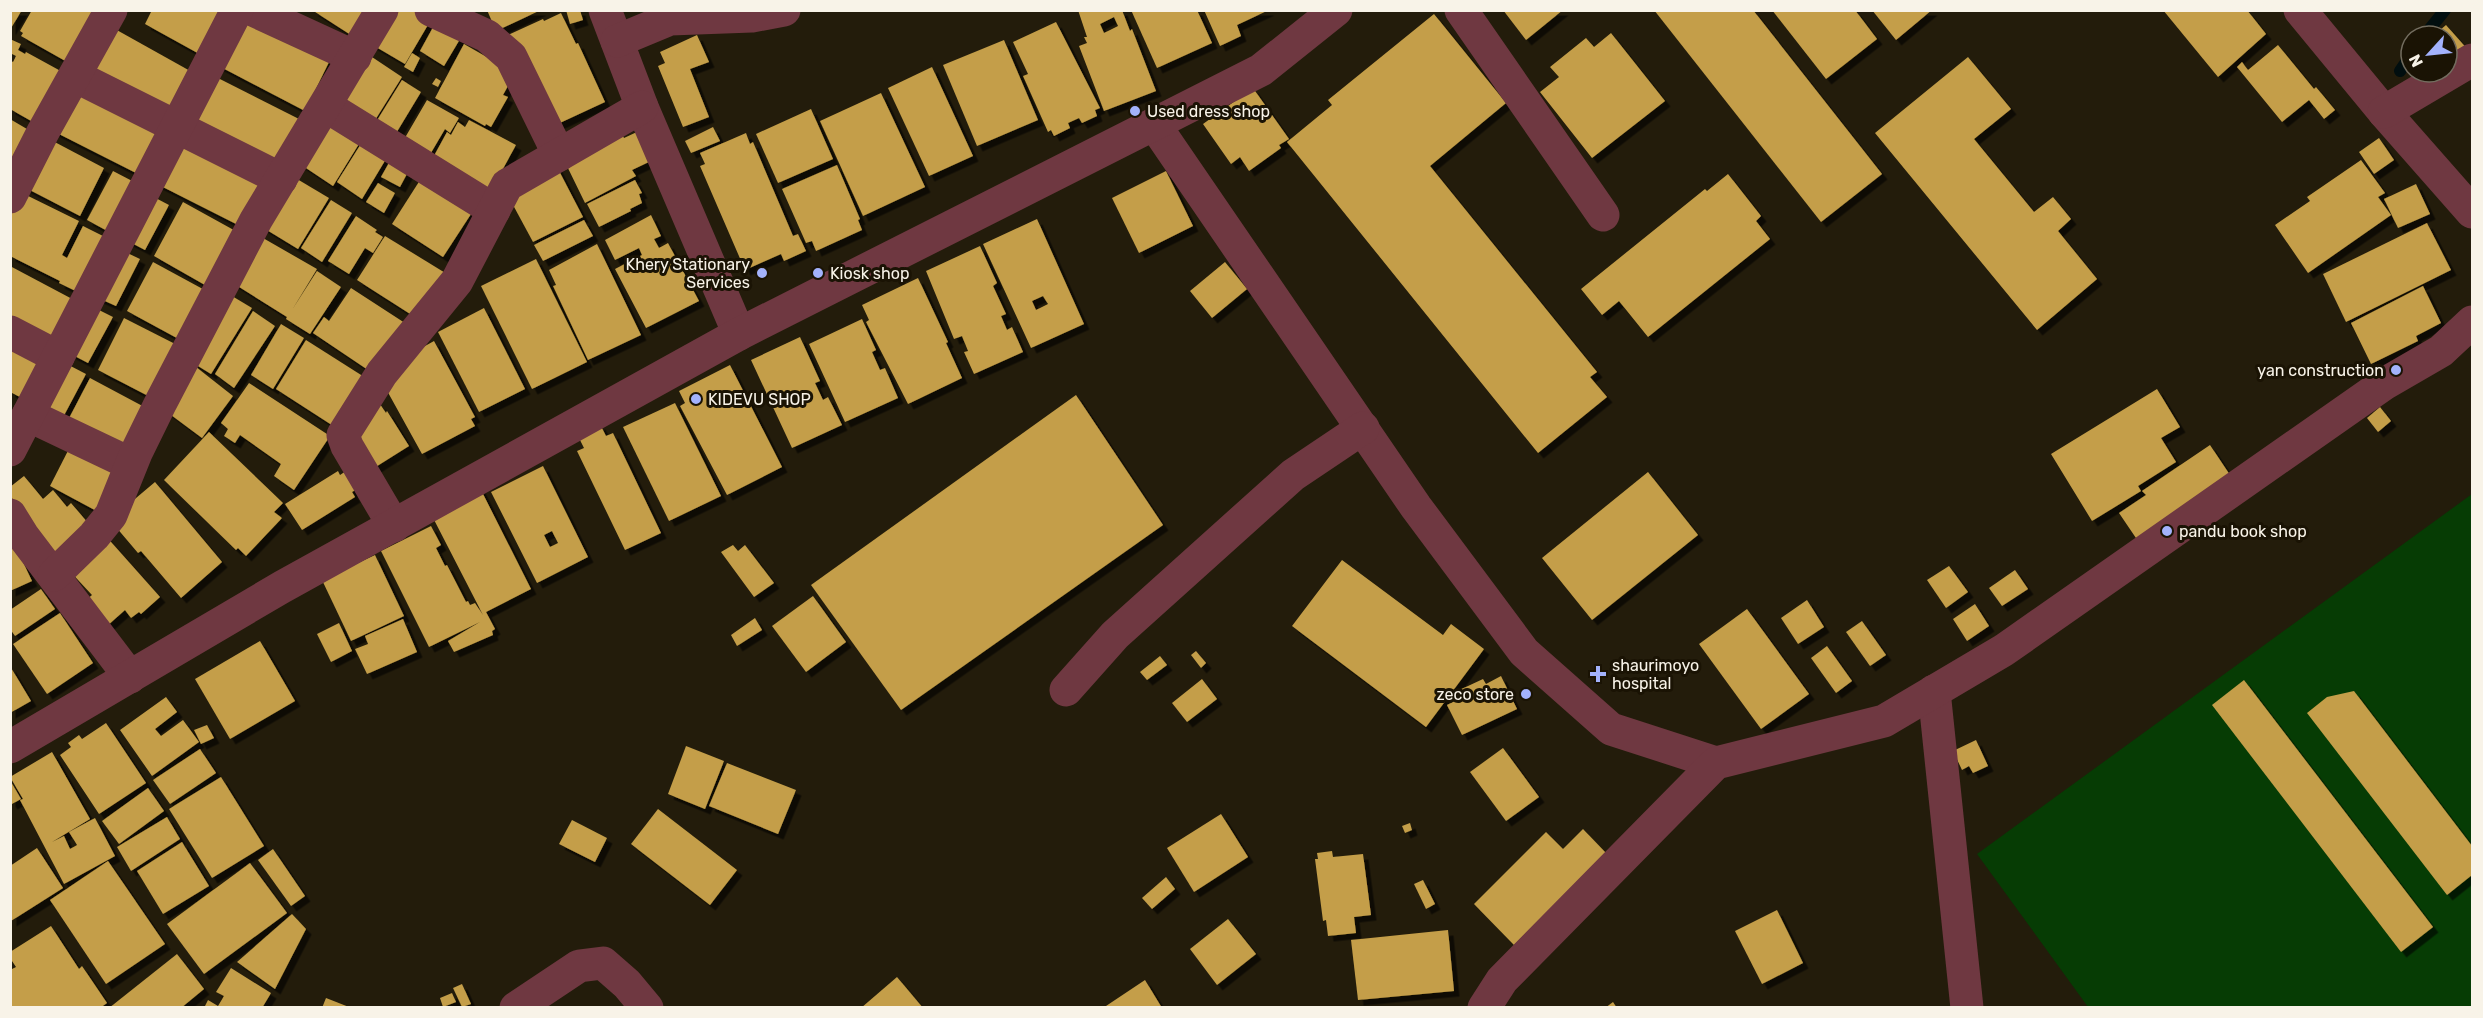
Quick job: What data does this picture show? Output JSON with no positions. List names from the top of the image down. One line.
{"places":{"other":["Used dress shop","Khery Stationary Services","Kiosk shop","yan construction","KIDEVU SHOP","pandu book shop","zeco store"],"health":["shaurimoyo hospital"]},"north":"bottom left"}
